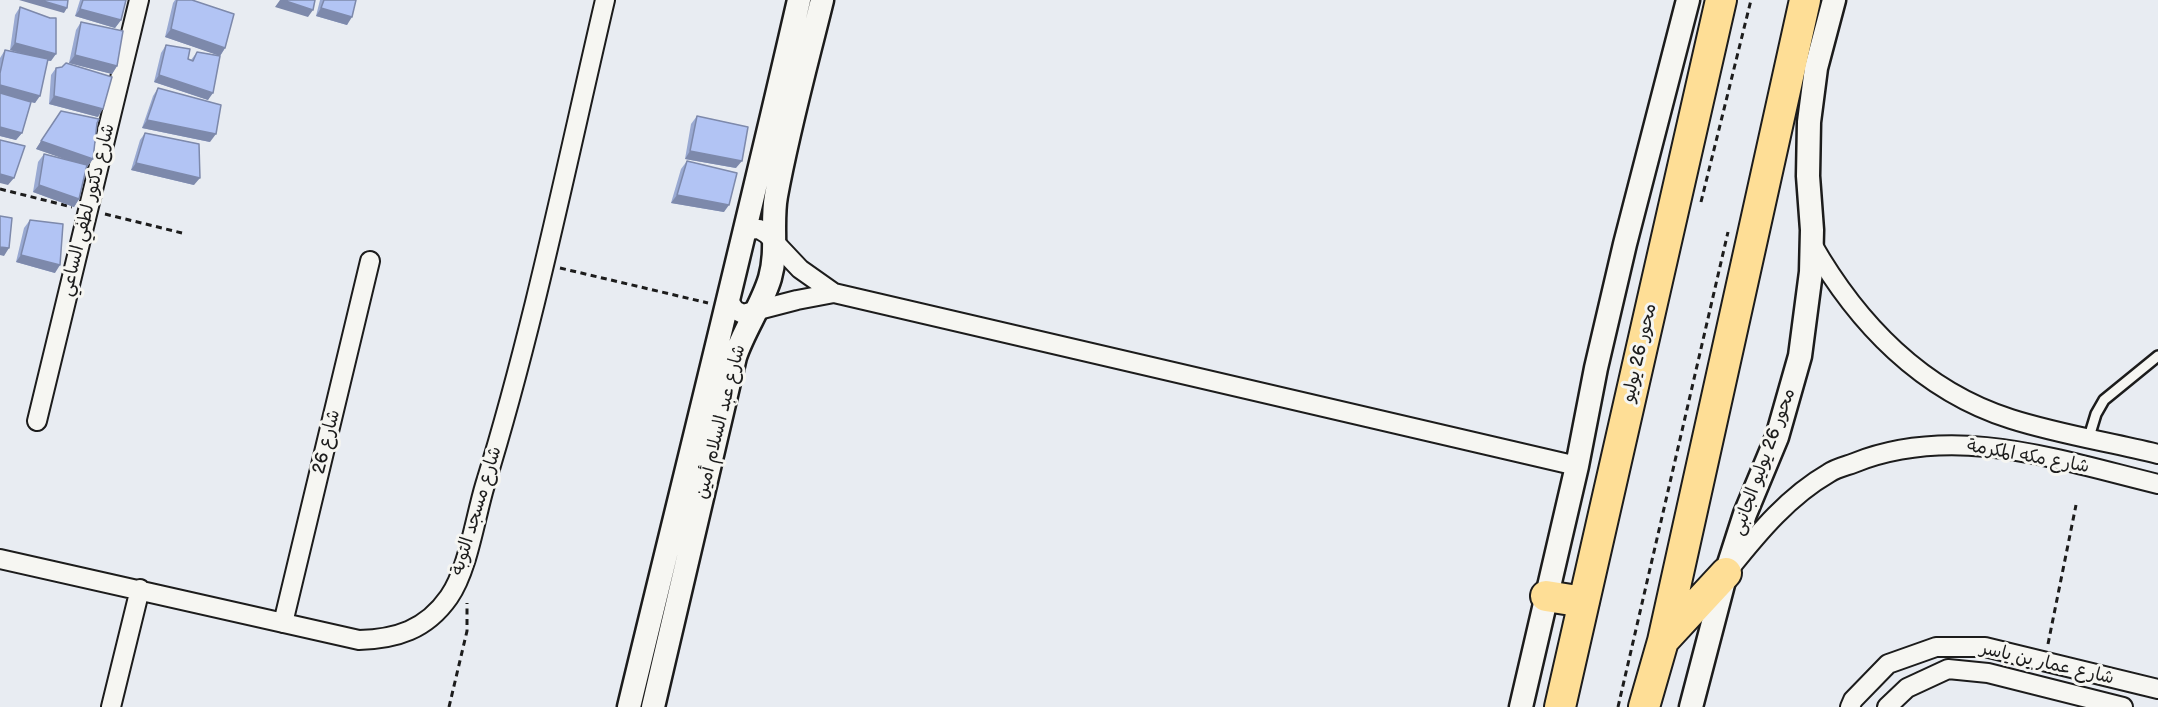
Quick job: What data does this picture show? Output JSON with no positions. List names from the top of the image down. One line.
{"streets":{"highway":["محور 26 يوليو"],"street":["شارع دكتور لطفي الساعي","شارع عبد السلام أمين","شارع 26","شارع مكه المكرمة","محور 26 يوليو الجانبى","شارع مسجد التوبة","شارع عمار بن ياسر"]},"crossings":[["شارع 26","شارع مسجد التوبة"],["شارع مكه المكرمة","محور 26 يوليو الجانبى"]]}
